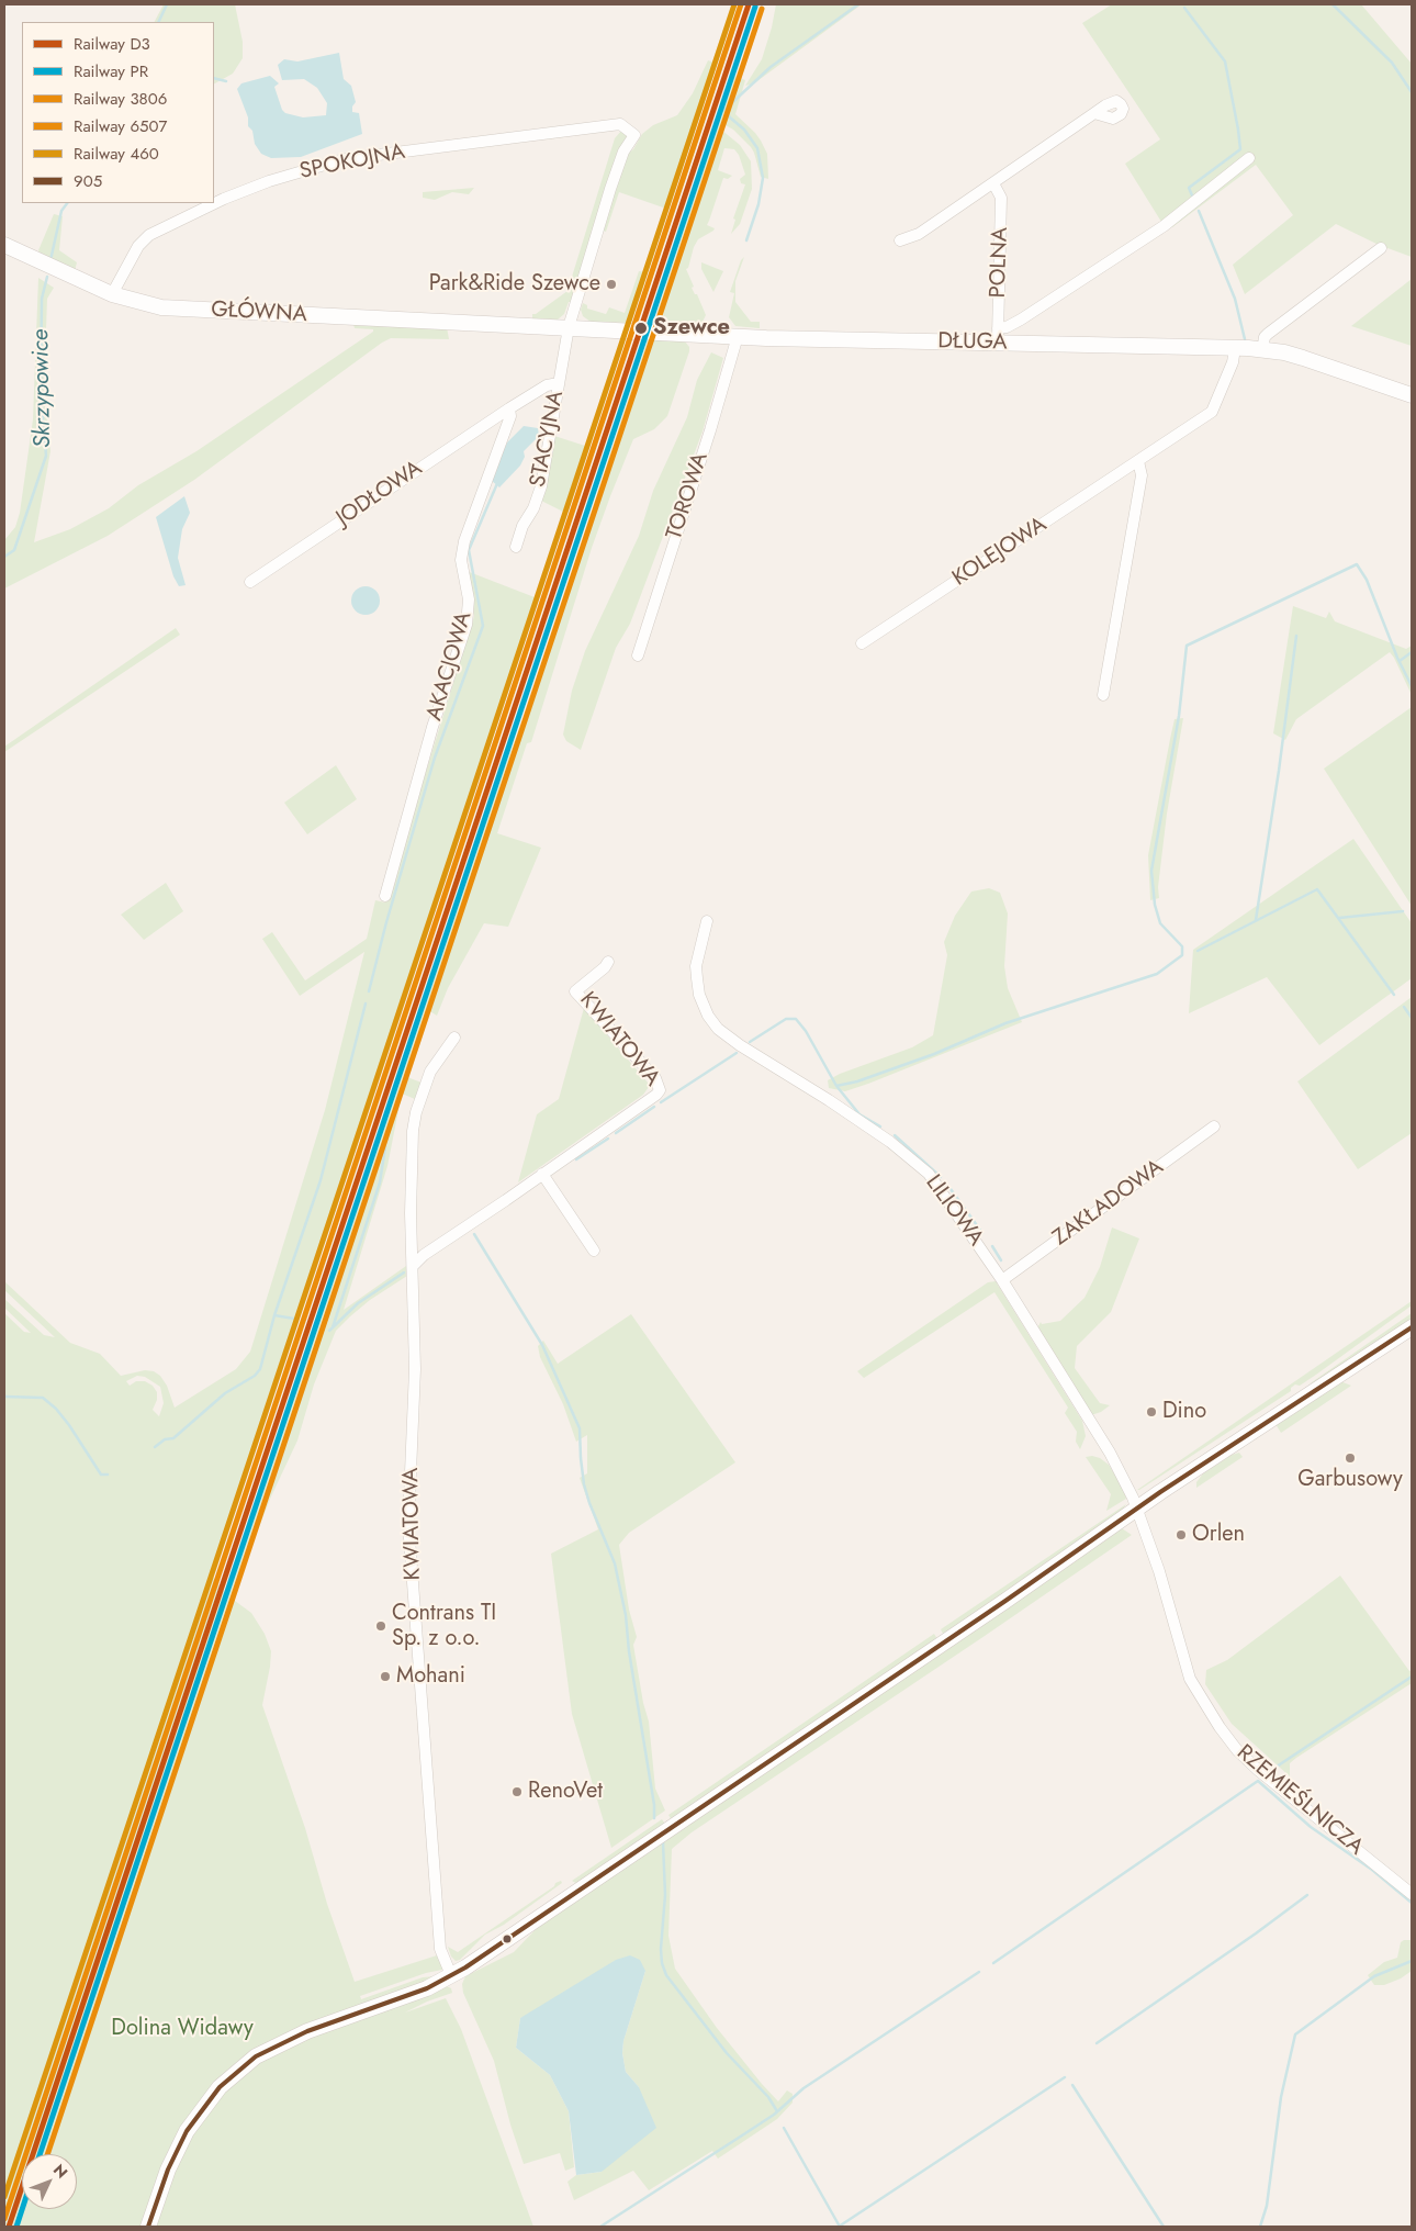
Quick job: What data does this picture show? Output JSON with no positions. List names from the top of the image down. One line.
{"streets":{"main road":["GŁÓWNA","DŁUGA"],"street":["SPOKOJNA","POLNA","STACYJNA","JODŁOWA","TOROWA","KOLEJOWA","AKACJOWA","KWIATOWA","ZAKŁADOWA","LILIOWA","RZEMIEŚLNICZA"]},"crossings":[["SPOKOJNA","GŁÓWNA"],["SPOKOJNA","STACYJNA"],["POLNA","DŁUGA"],["GŁÓWNA","DŁUGA"],["DŁUGA","STACYJNA"],["DŁUGA","TOROWA"],["DŁUGA","KOLEJOWA"],["STACYJNA","JODŁOWA"],["JODŁOWA","AKACJOWA"],["ZAKŁADOWA","LILIOWA"],["LILIOWA","RZEMIEŚLNICZA"]],"water":["Skrzypowice"],"parks":["Dolina Widawy"],"places":["Park&Ride Szewce","Szewce","Dino","Garbusowy","Orlen","Contrans TI Sp. z o.o.","Mohani","RenoVet"],"lines":["rail line D3","rail line 3806","rail line 460","rail line PR","rail line 6507","transit line 905"],"legend":["Railway D3","Railway PR","Railway 3806","Railway 6507","Railway 460","905"],"north":"top right"}
